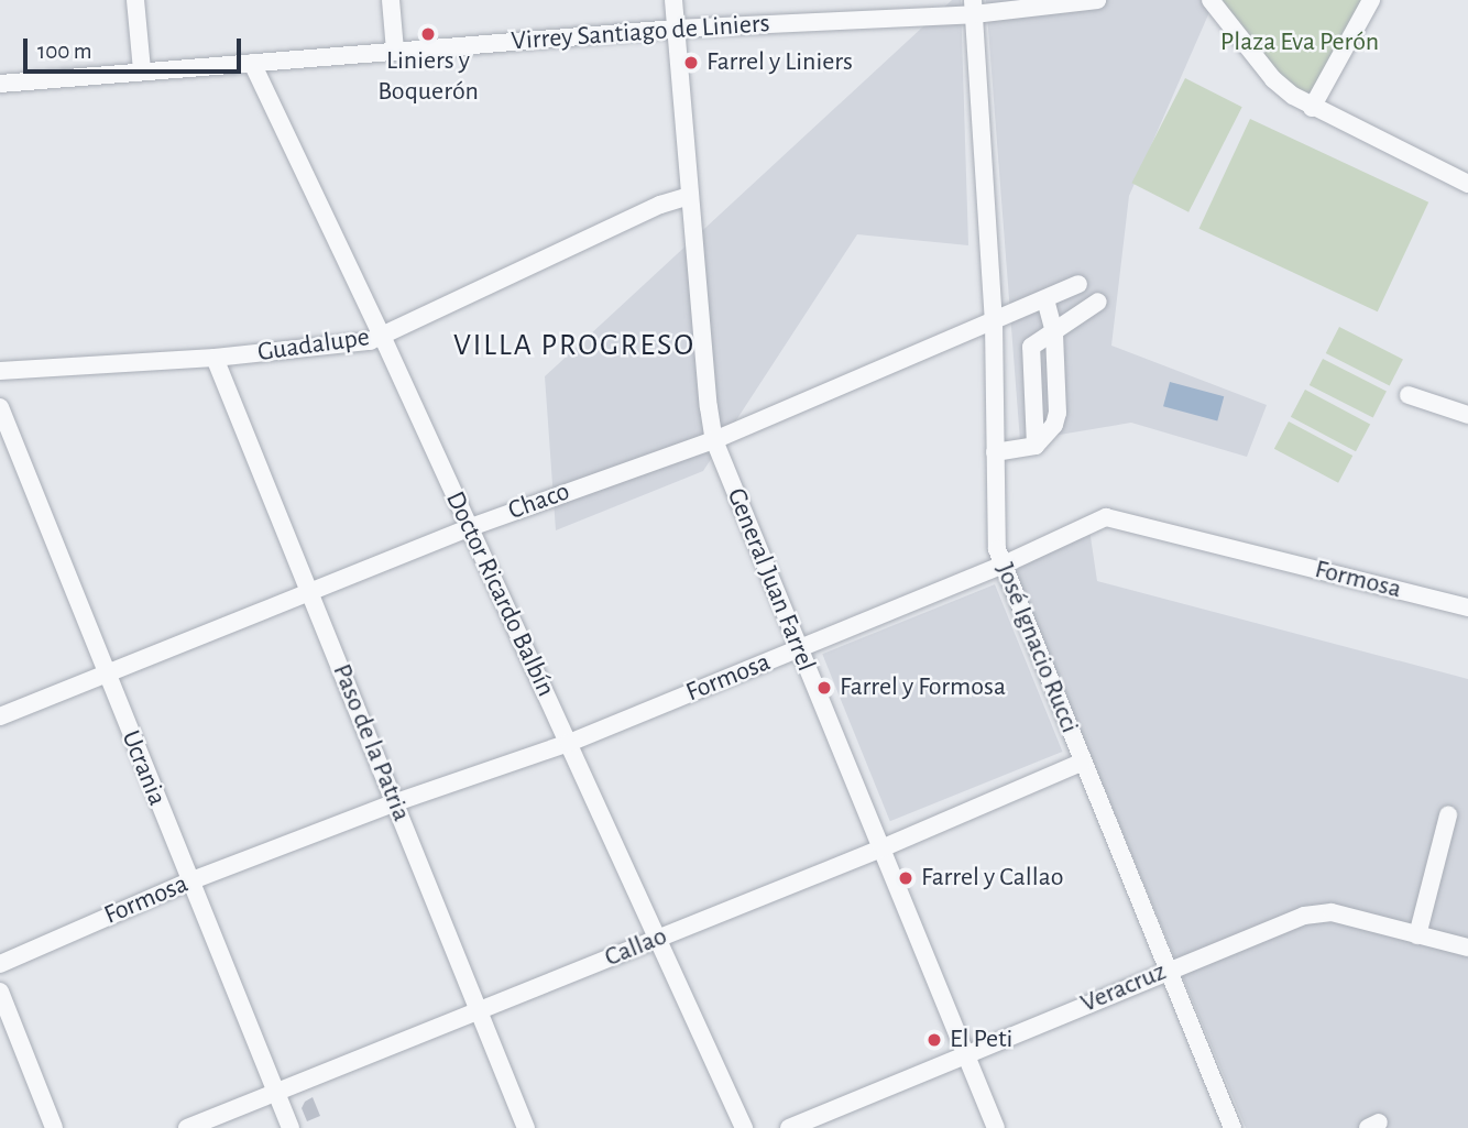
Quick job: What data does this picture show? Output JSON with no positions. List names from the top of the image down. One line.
{"streets":{"street":["Virrey Santiago de Liniers","Guadalupe","Chaco","General Juan Farrel","Formosa","Doctor Ricardo Balbín","José Ignacio Rucci","Paso de la Patria","Ucrania","Callao","Veracruz"]},"crossings":[["Virrey Santiago de Liniers","General Juan Farrel"],["Virrey Santiago de Liniers","Doctor Ricardo Balbín"],["Virrey Santiago de Liniers","José Ignacio Rucci"],["Guadalupe","General Juan Farrel"],["Guadalupe","Doctor Ricardo Balbín"],["Guadalupe","Paso de la Patria"],["Chaco","General Juan Farrel"],["Chaco","Doctor Ricardo Balbín"],["Chaco","José Ignacio Rucci"],["Chaco","Paso de la Patria"],["Chaco","Ucrania"],["General Juan Farrel","Formosa"],["General Juan Farrel","Callao"],["General Juan Farrel","Veracruz"],["Formosa","Doctor Ricardo Balbín"],["Formosa","José Ignacio Rucci"],["Formosa","Paso de la Patria"],["Formosa","Ucrania"],["Doctor Ricardo Balbín","Callao"],["José Ignacio Rucci","Callao"],["José Ignacio Rucci","Veracruz"],["Paso de la Patria","Callao"],["Ucrania","Callao"]],"districts":["VILLA PROGRESO"],"parks":["Plaza Eva Perón"],"places":["Liniers y Boquerón","Farrel y Liniers","Farrel y Formosa","Farrel y Callao","El Peti"],"scale_bar":"100 m"}
